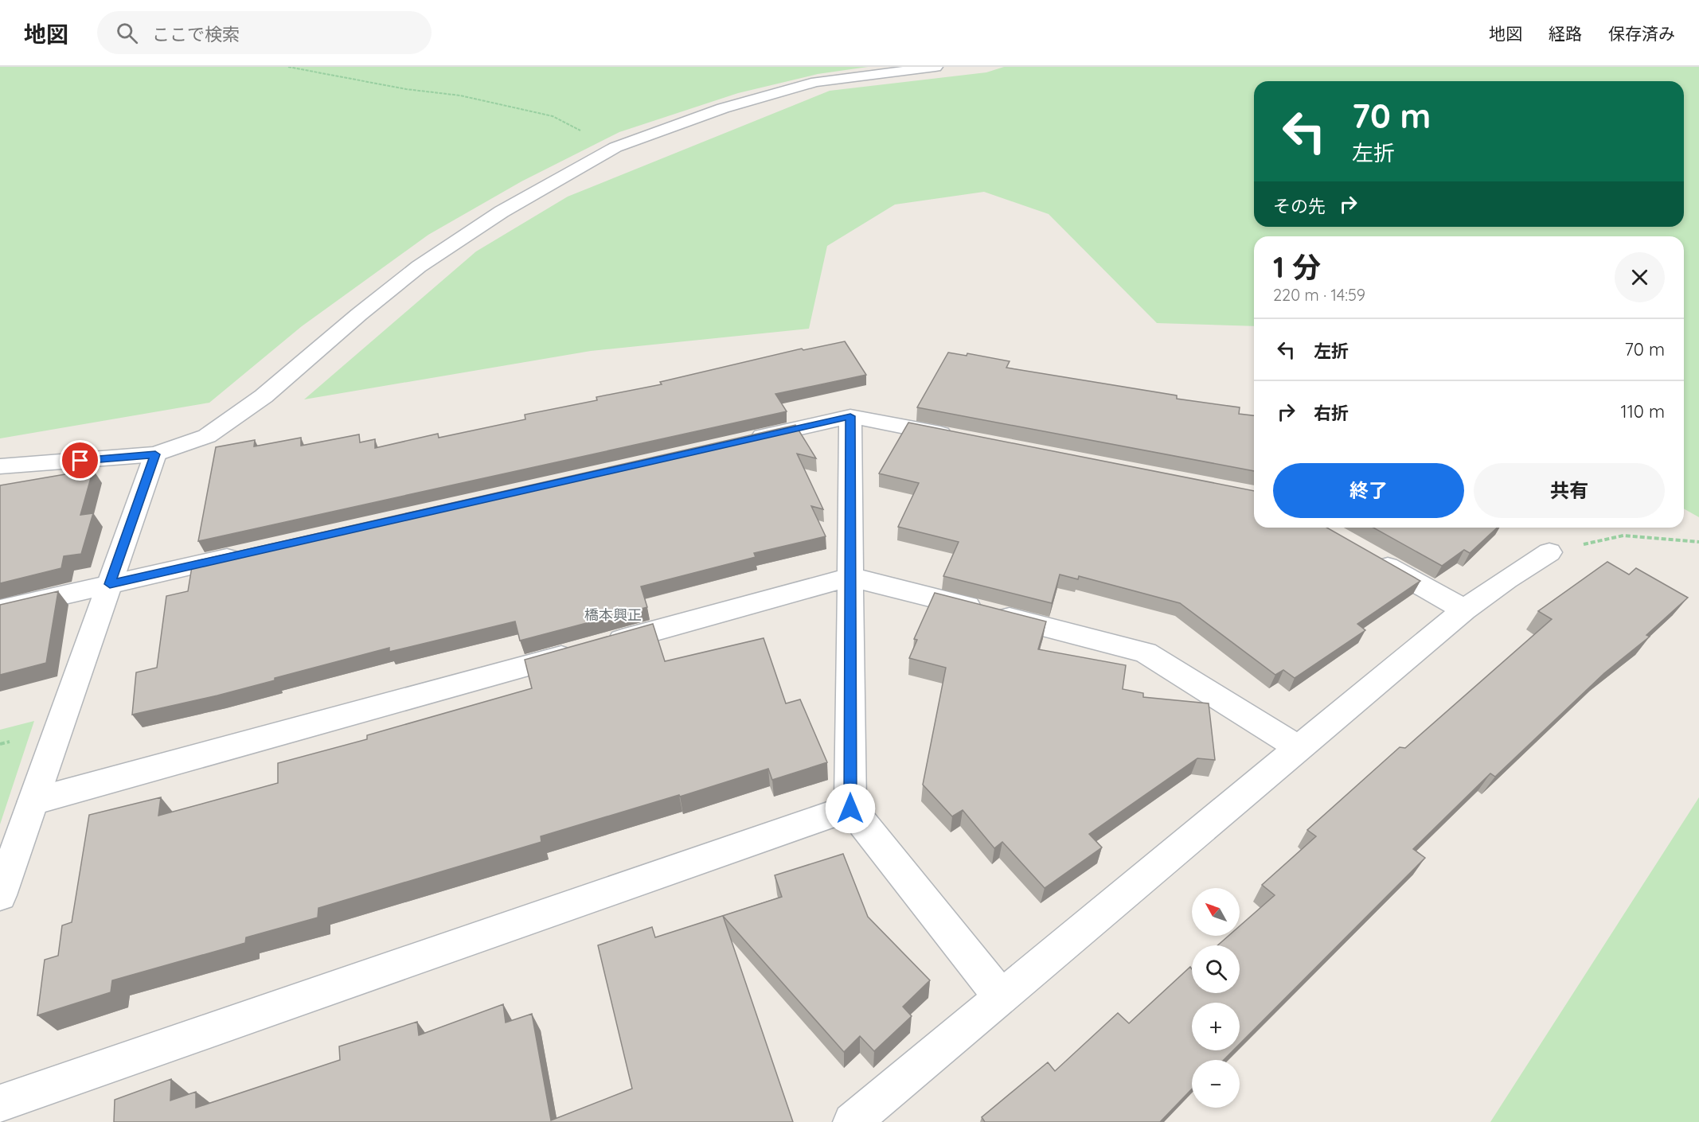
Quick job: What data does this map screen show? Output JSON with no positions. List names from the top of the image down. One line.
{"districts":["橋本興正"],"north":"top left","page":{"header":"地図","search":"ここで検索","nav":["地図","経路","保存済み"],"turn":["70 m","左折"],"then":"その先","heading":["1 分","220 m · 14:59"],"list":[{"name":"左折","value":"70 m"},{"name":"右折","value":"110 m"}],"buttons":["終了","共有"],"map_buttons":["+","−"]}}
